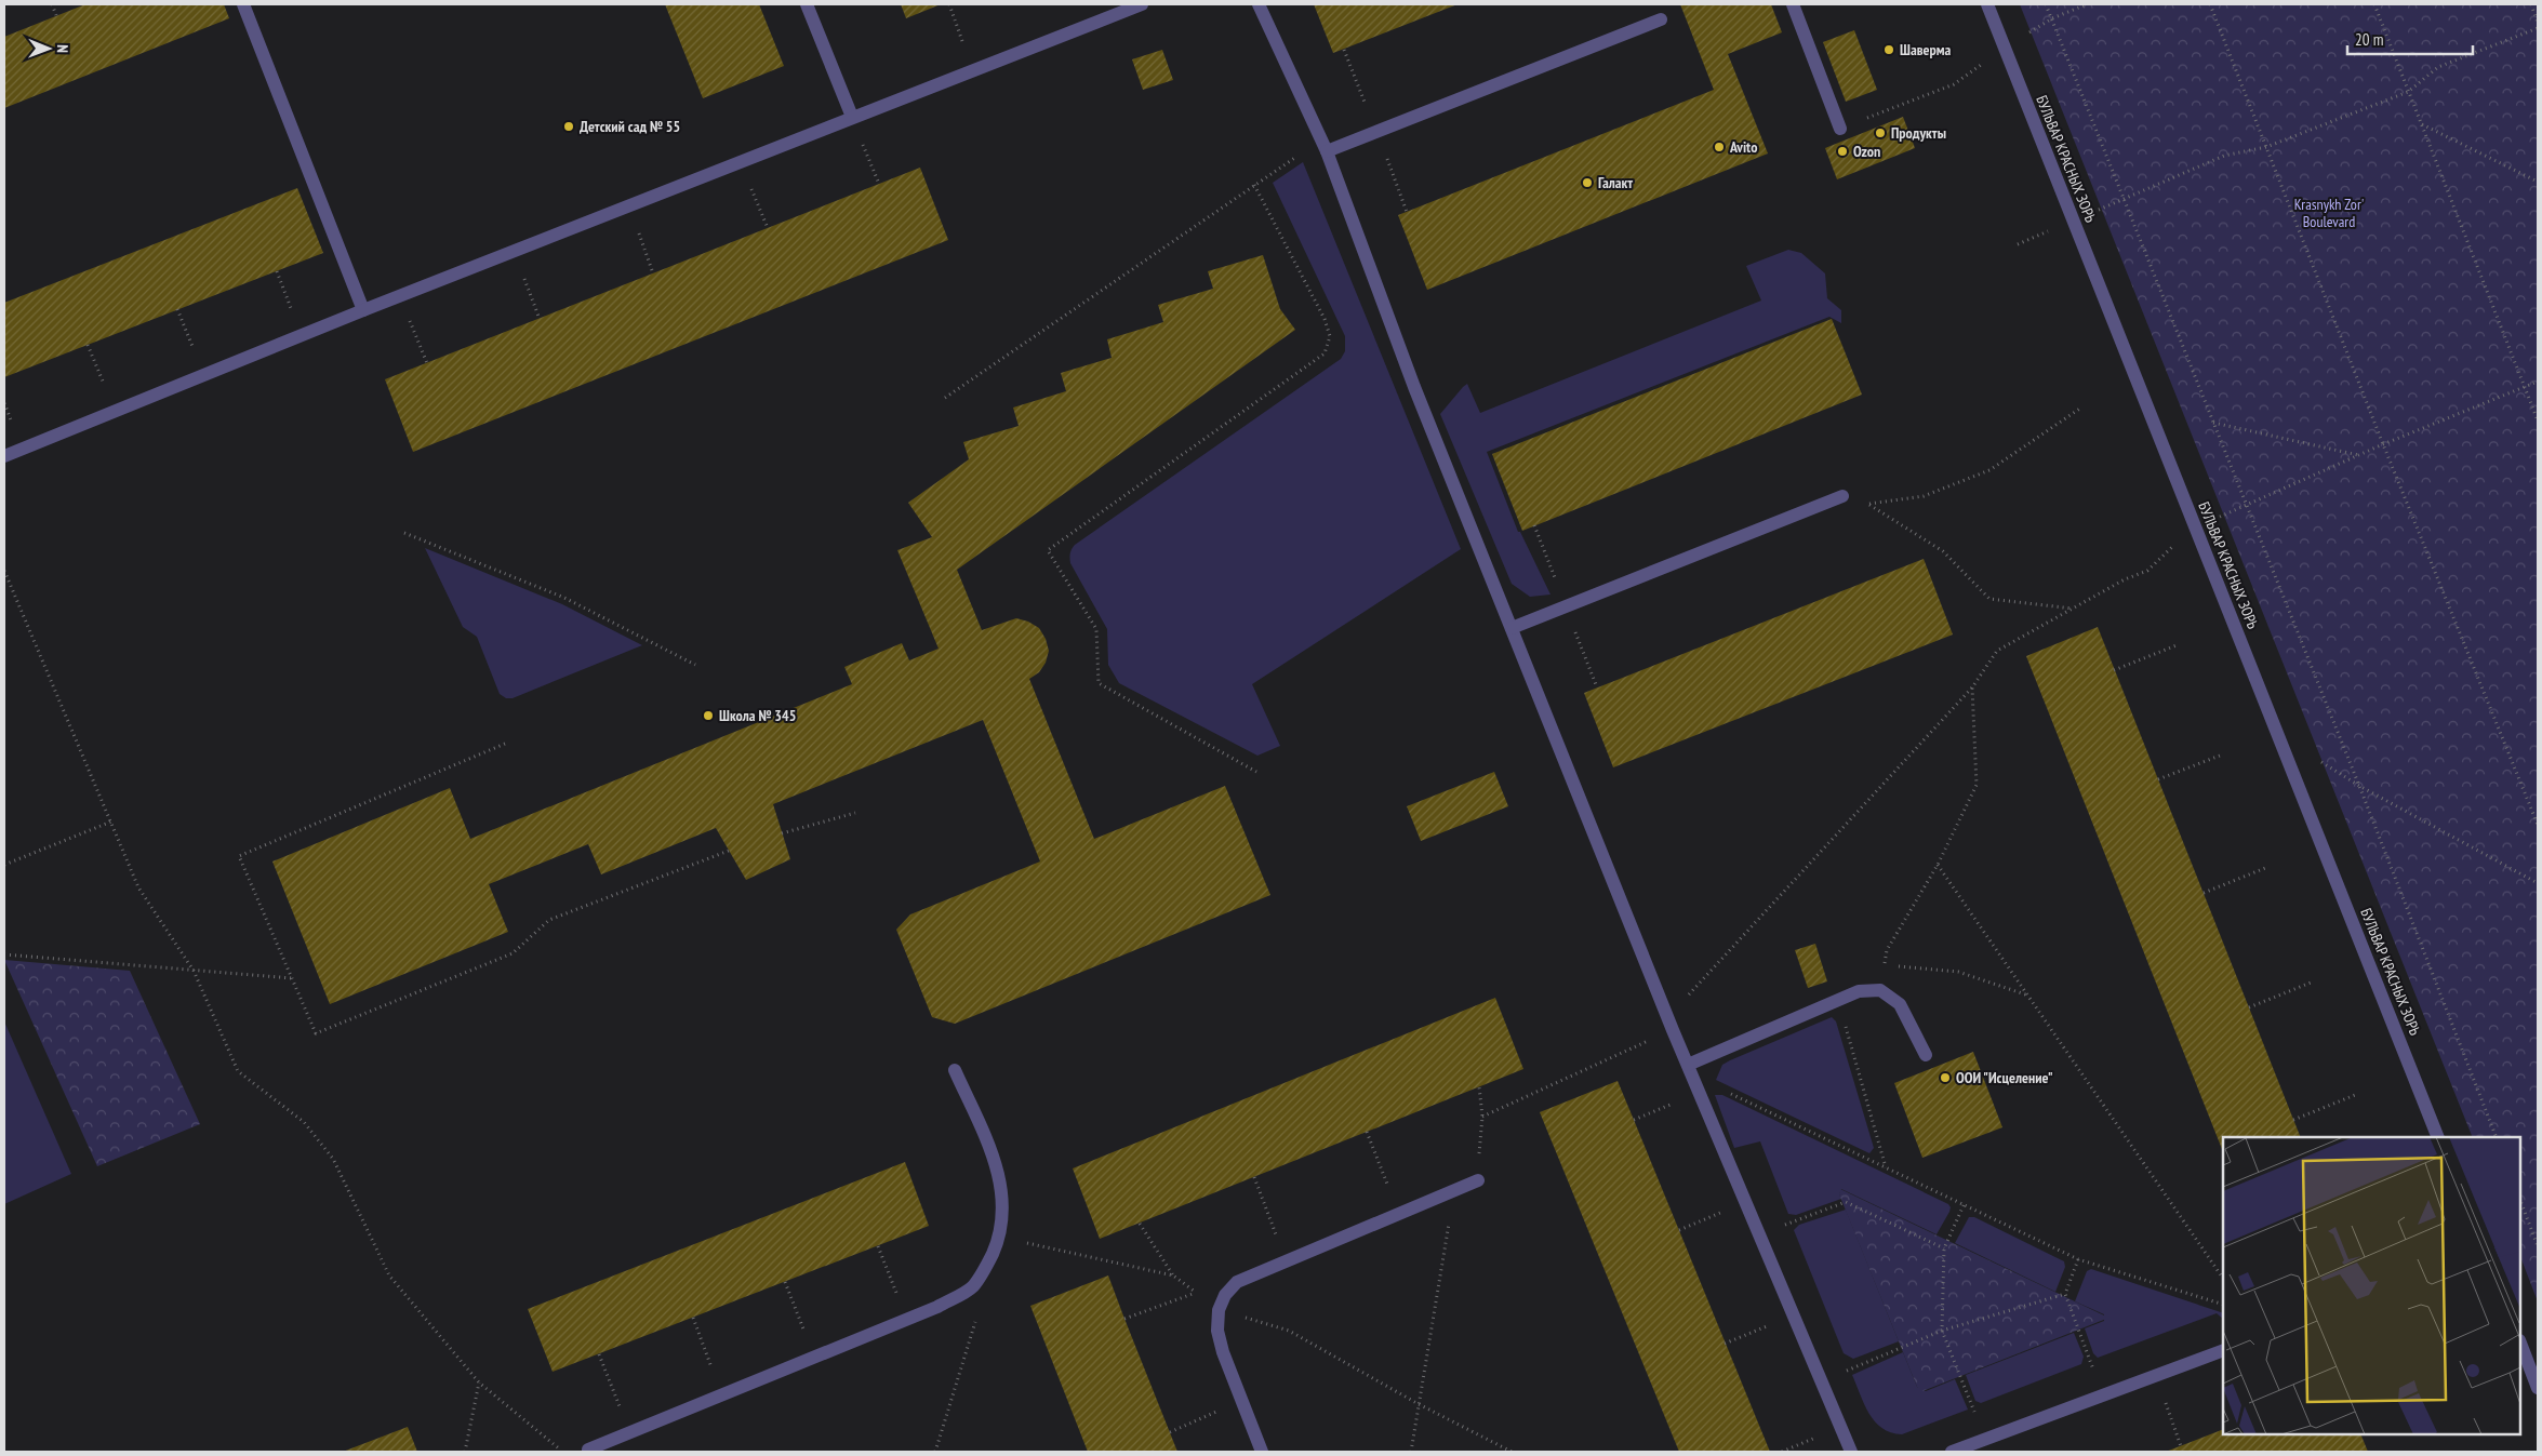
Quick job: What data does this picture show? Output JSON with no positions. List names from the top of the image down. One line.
{"streets":{"street":["БУЛЬВАР КРАСНЫХ ЗОРЬ"]},"parks":["Krasnykh Zor' Boulevard"],"places":["Шаверма","Детский сад № 55","Продукты","Avito","Ozon","Галакт","Школа № 345","ООИ \"Исцеление\""],"scale_bar":"20 m","north":"right"}
